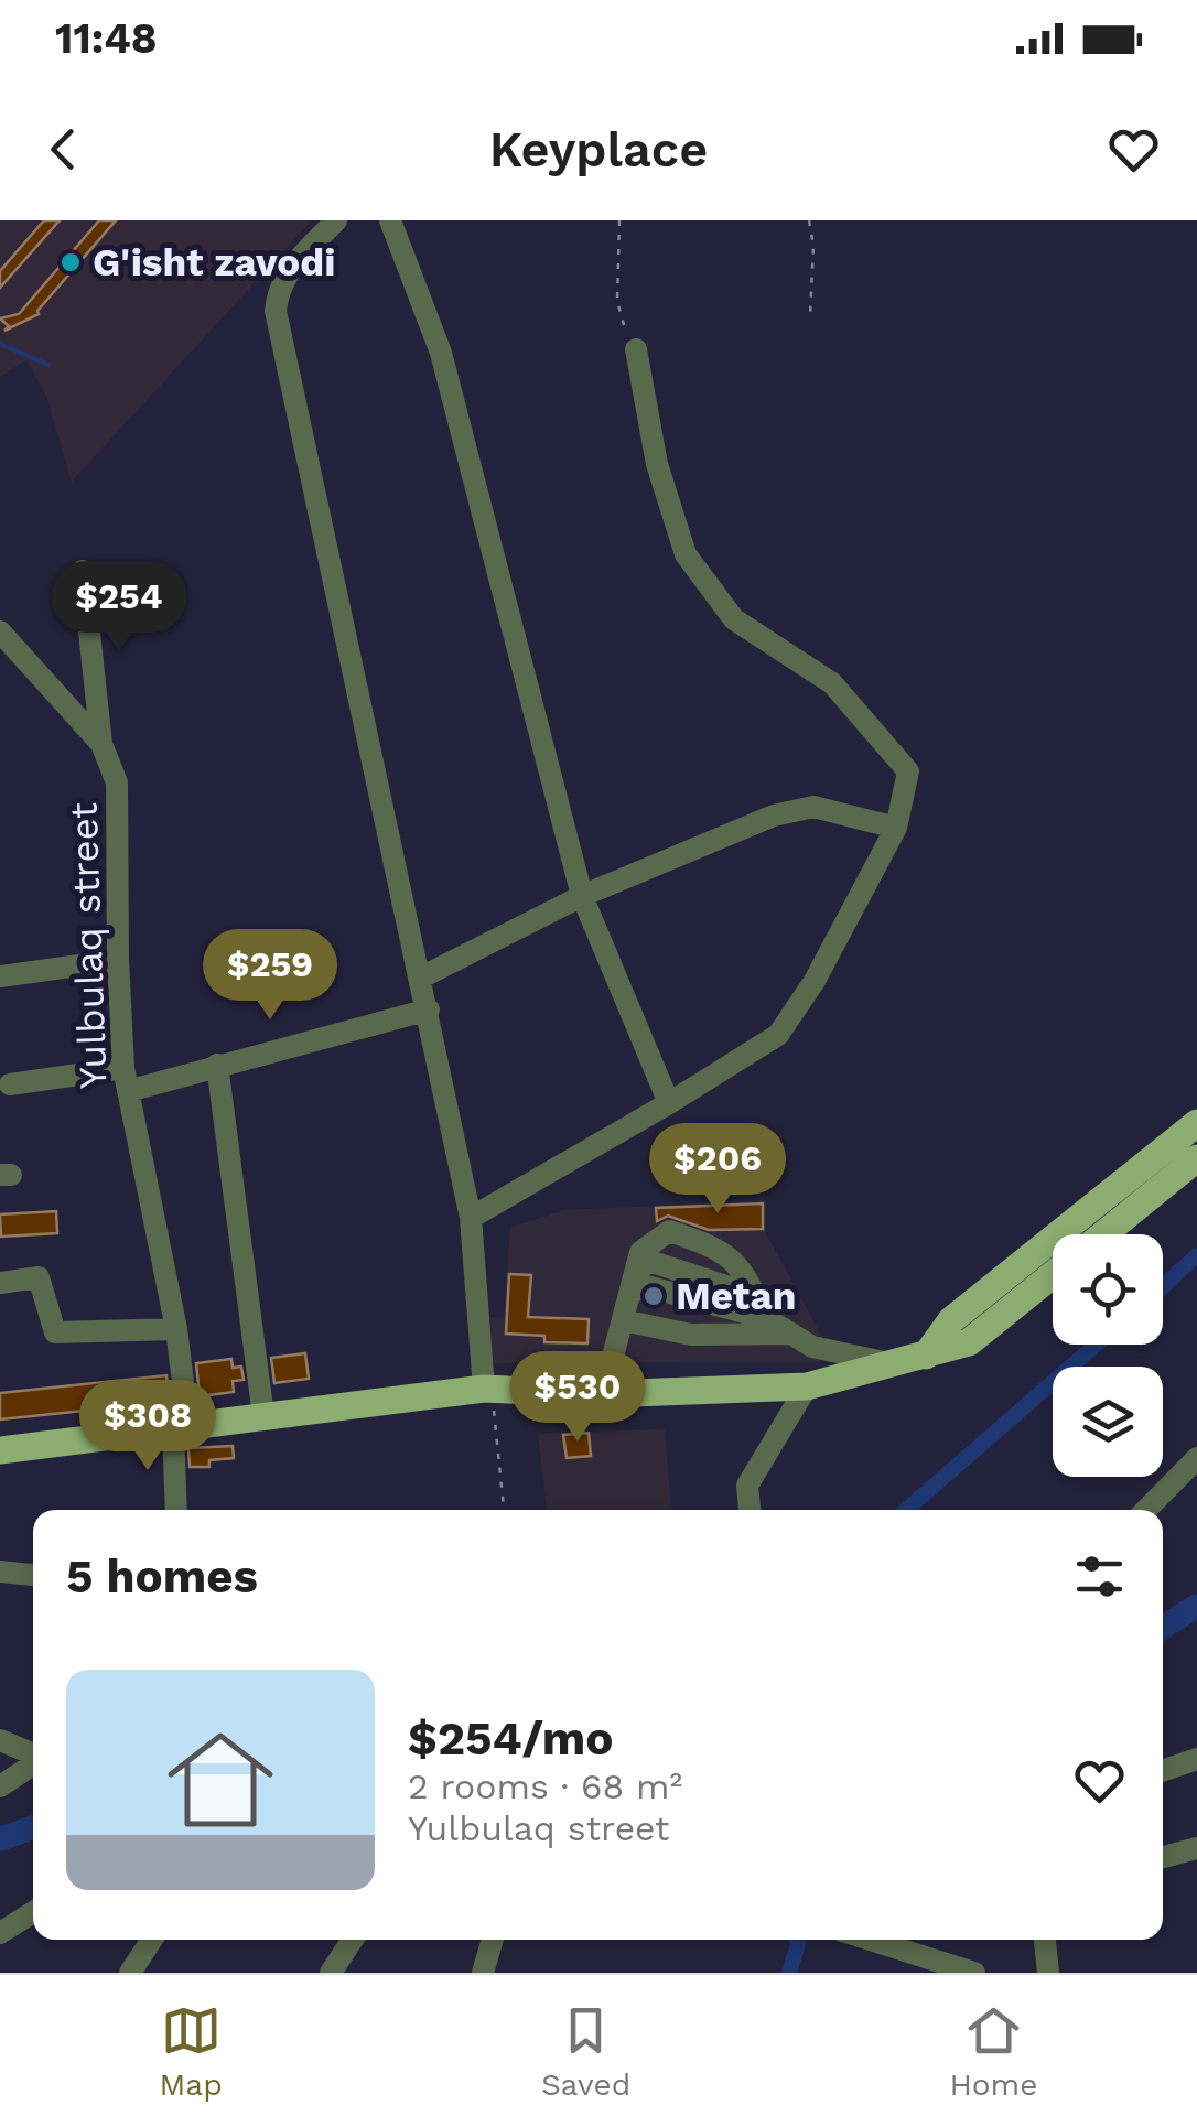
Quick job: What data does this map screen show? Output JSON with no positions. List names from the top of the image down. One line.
{"streets":{"street":["Yulbulaq street"]},"places":["G'isht zavodi","Metan"],"page":{"status":"11:48","header":"Keyplace","price":["$254","$259","$206","$530","$308"],"heading":"5 homes","list":[{"name":"$254/mo","note":"2 rooms · 68 m² · Yulbulaq street"}],"tabs":["Map","Saved","Home"]}}
